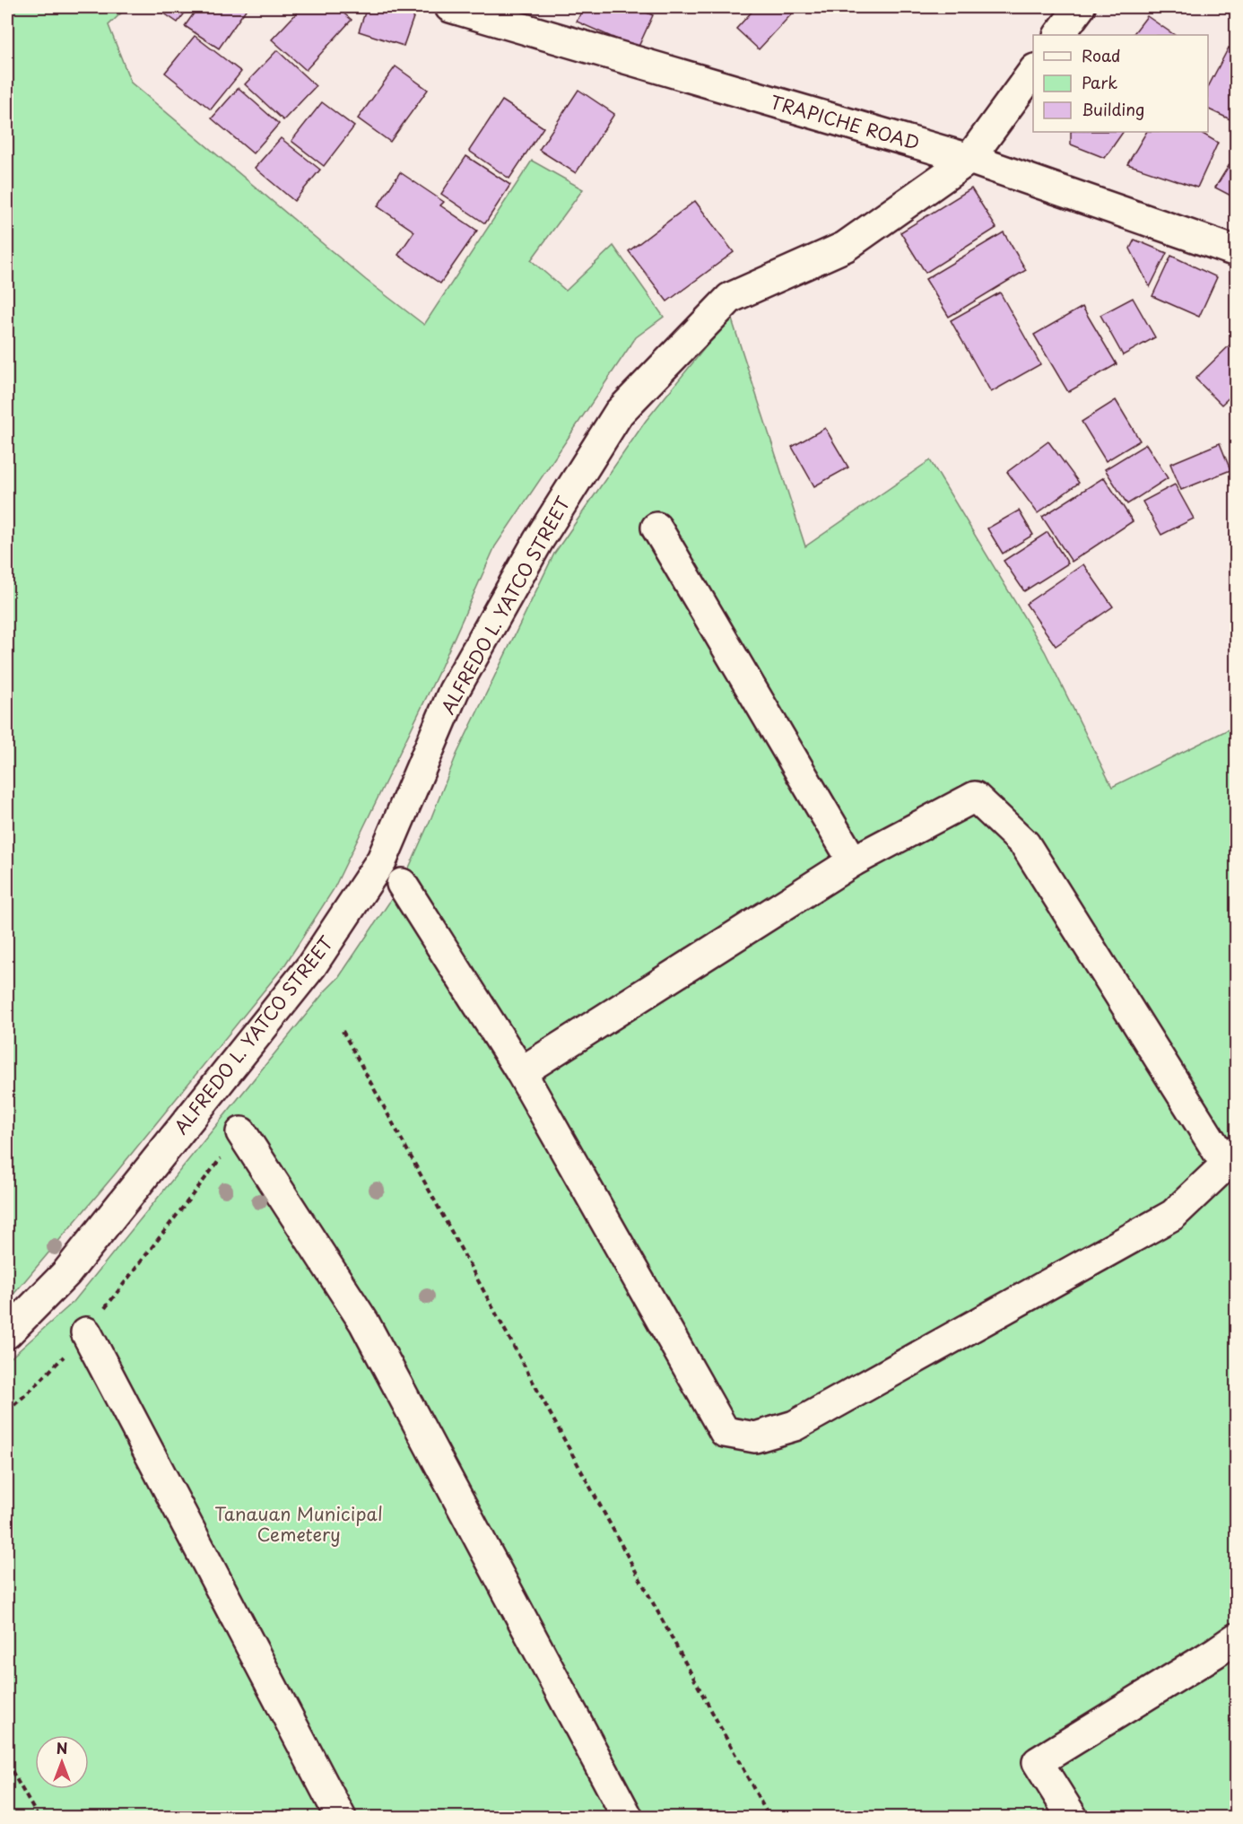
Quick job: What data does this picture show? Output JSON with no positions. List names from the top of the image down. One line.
{"streets":{"street":["TRAPICHE ROAD","ALFREDO L. YATCO STREET"]},"crossings":[["TRAPICHE ROAD","ALFREDO L. YATCO STREET"]],"parks":["Tanauan Municipal Cemetery"],"legend":["Road","Park","Building"],"north":"top"}
